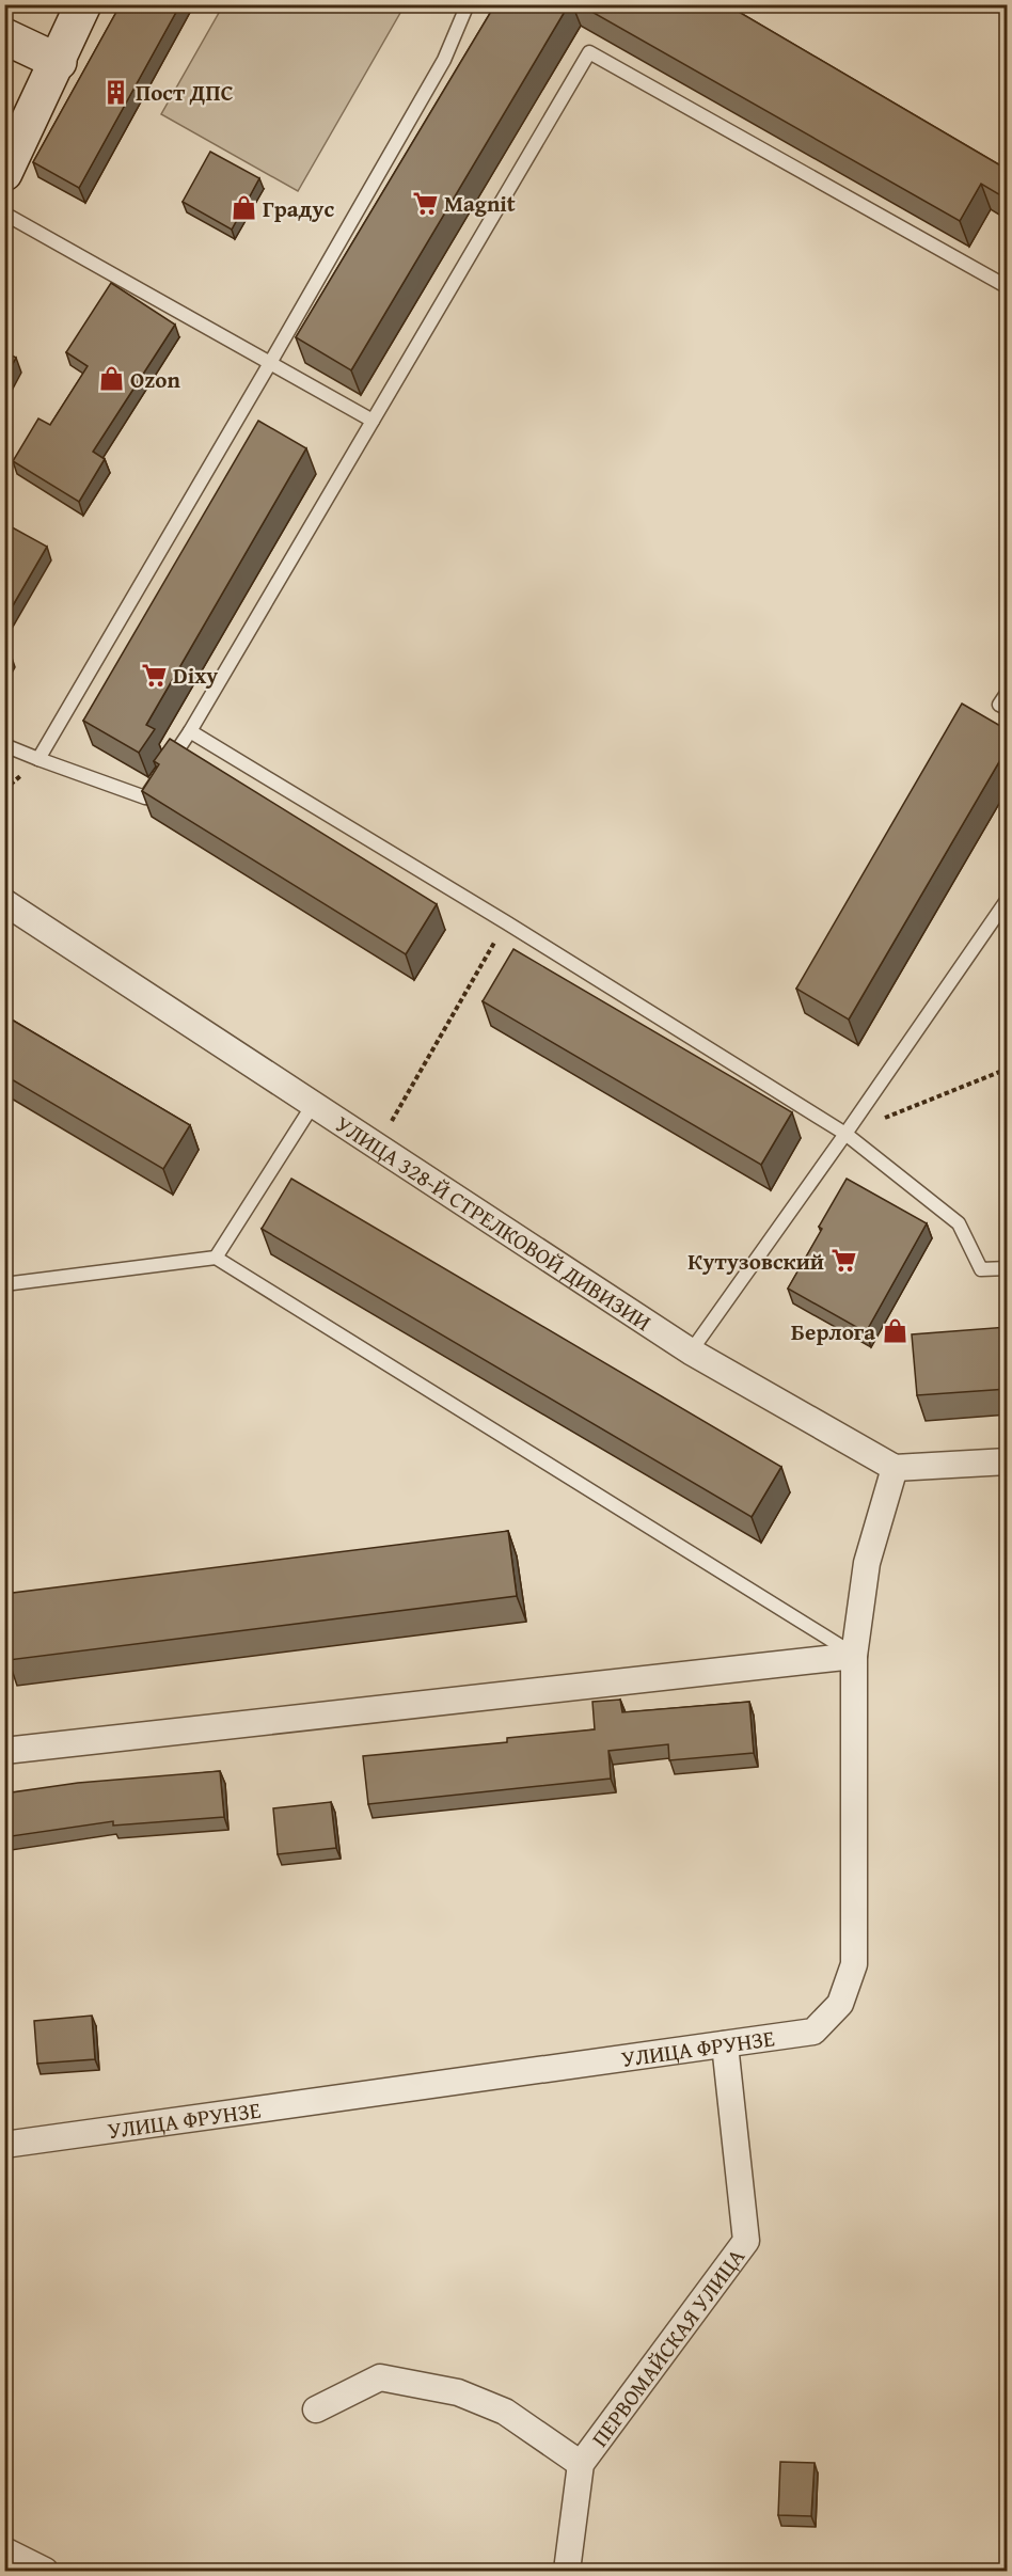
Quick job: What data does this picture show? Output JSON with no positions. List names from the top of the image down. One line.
{"streets":{"street":["УЛИЦА 328-Й СТРЕЛКОВОЙ ДИВИЗИИ","УЛИЦА ФРУНЗЕ","ПЕРВОМАЙСКАЯ УЛИЦА"]},"crossings":[["УЛИЦА 328-Й СТРЕЛКОВОЙ ДИВИЗИИ","УЛИЦА ФРУНЗЕ"],["УЛИЦА ФРУНЗЕ","ПЕРВОМАЙСКАЯ УЛИЦА"]],"places":{"building":["Пост ДПС"],"supermarket":["Magnit","Dixy","Кутузовский"],"shop":["Градус","Ozon","Берлога"]}}
